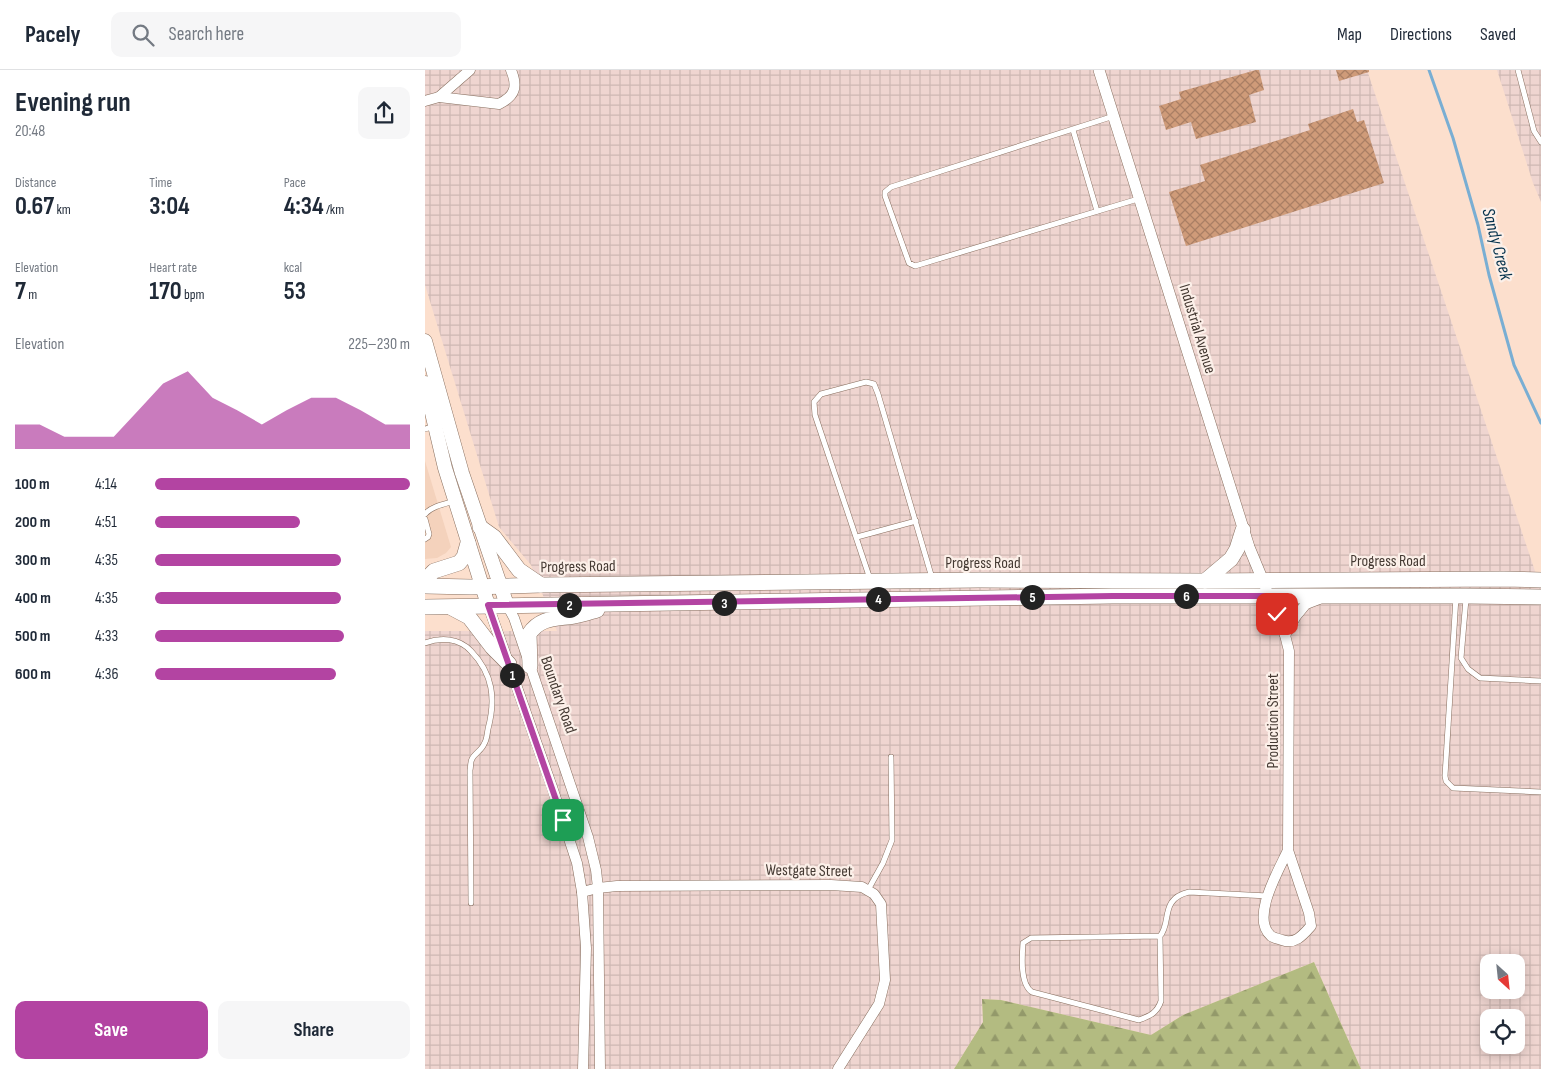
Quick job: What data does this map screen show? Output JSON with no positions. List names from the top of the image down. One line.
{"streets":{"main road":["Progress Road","Boundary Road"],"street":["Industrial Avenue","Production Street","Westgate Street"]},"crossings":[["Industrial Avenue","Progress Road"],["Industrial Avenue","Production Street"],["Progress Road","Boundary Road"],["Boundary Road","Westgate Street"]],"water":["Sandy Creek"],"north":"bottom right","page":{"header":"Pacely","search":"Search here","nav":["Map","Directions","Saved"],"heading":["Evening run","20:48"],"stats":[["Distance","0.67 km"],["Time","3:04"],["Pace","4:34 /km"],["Elevation","7 m"],["Heart rate","170 bpm"],["kcal","53"]],"chart":["Elevation","225–230 m"],"list":[{"name":"100 m","note":"4:14"},{"name":"200 m","note":"4:51"},{"name":"300 m","note":"4:35"},{"name":"400 m","note":"4:35"},{"name":"500 m","note":"4:33"},{"name":"600 m","note":"4:36"}],"pins":["6","5","4","3","2","1"],"buttons":["Save","Share"]}}
